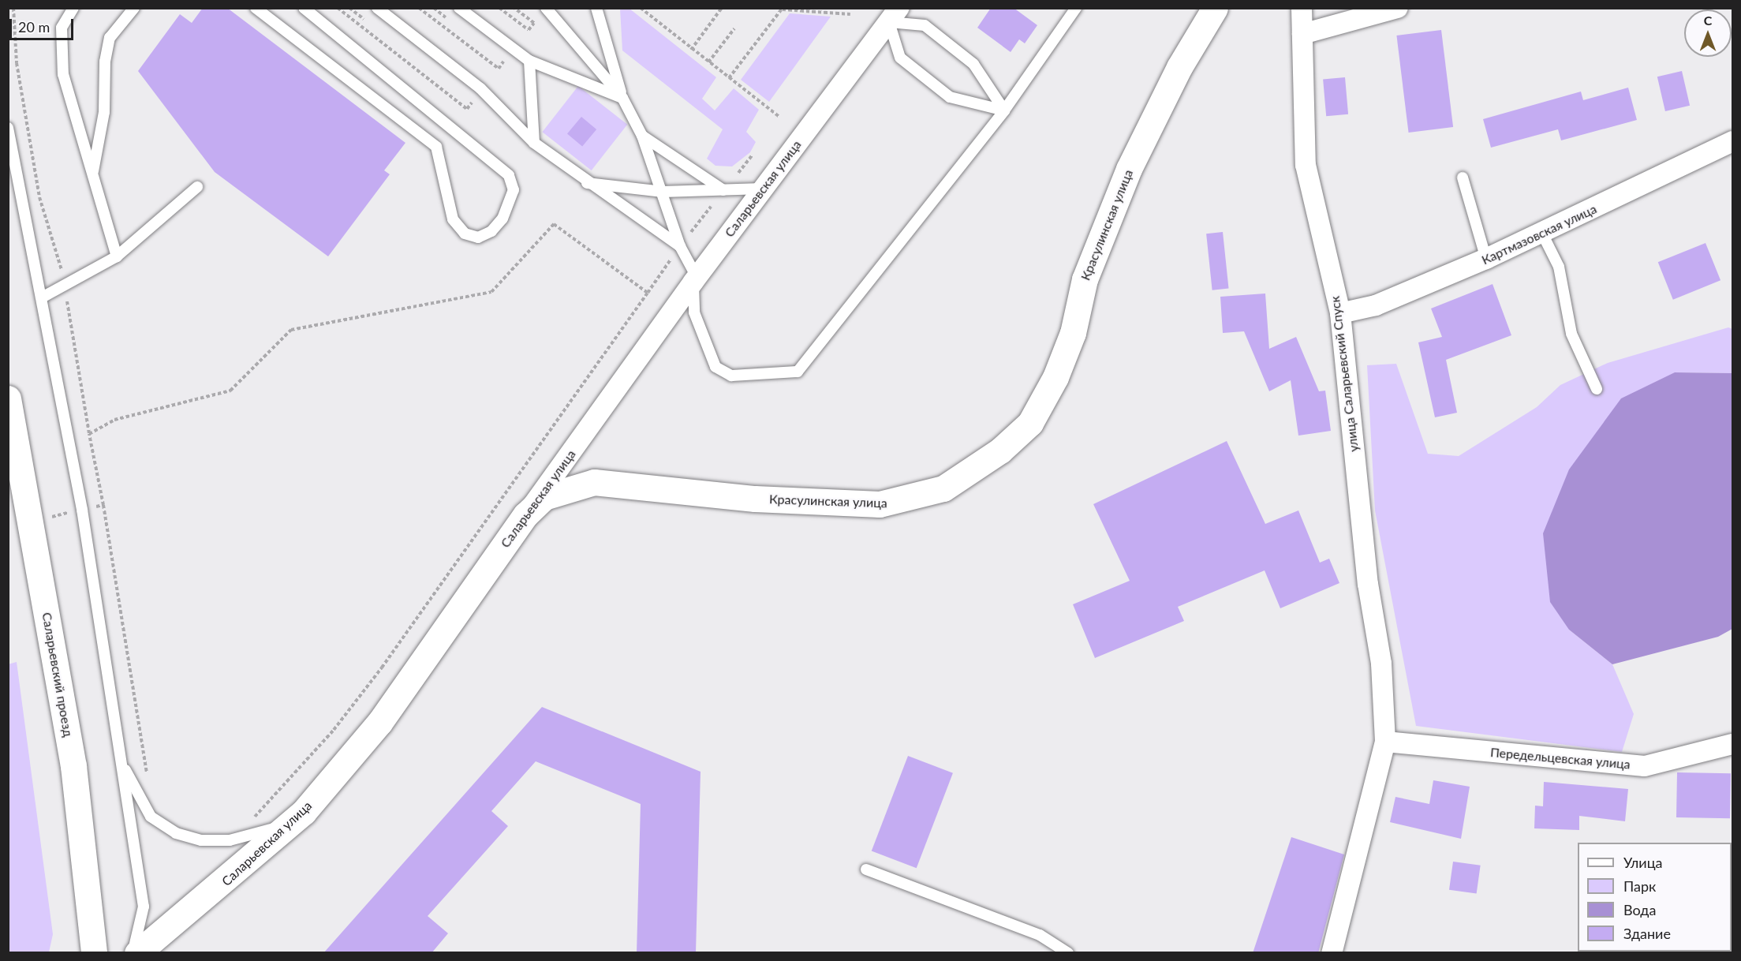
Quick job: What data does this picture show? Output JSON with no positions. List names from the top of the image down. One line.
{"streets":{"street":["Саларьевская улица","Красулинская улица","Картмазовская улица","улица Саларьевский Спуск","Саларьевский проезд","Передельцевская улица"]},"crossings":[["Саларьевская улица","Красулинская улица"],["Картмазовская улица","улица Саларьевский Спуск"],["улица Саларьевский Спуск","Передельцевская улица"]],"legend":["Улица","Парк","Вода","Здание"],"scale_bar":"20 m","north":"top"}
